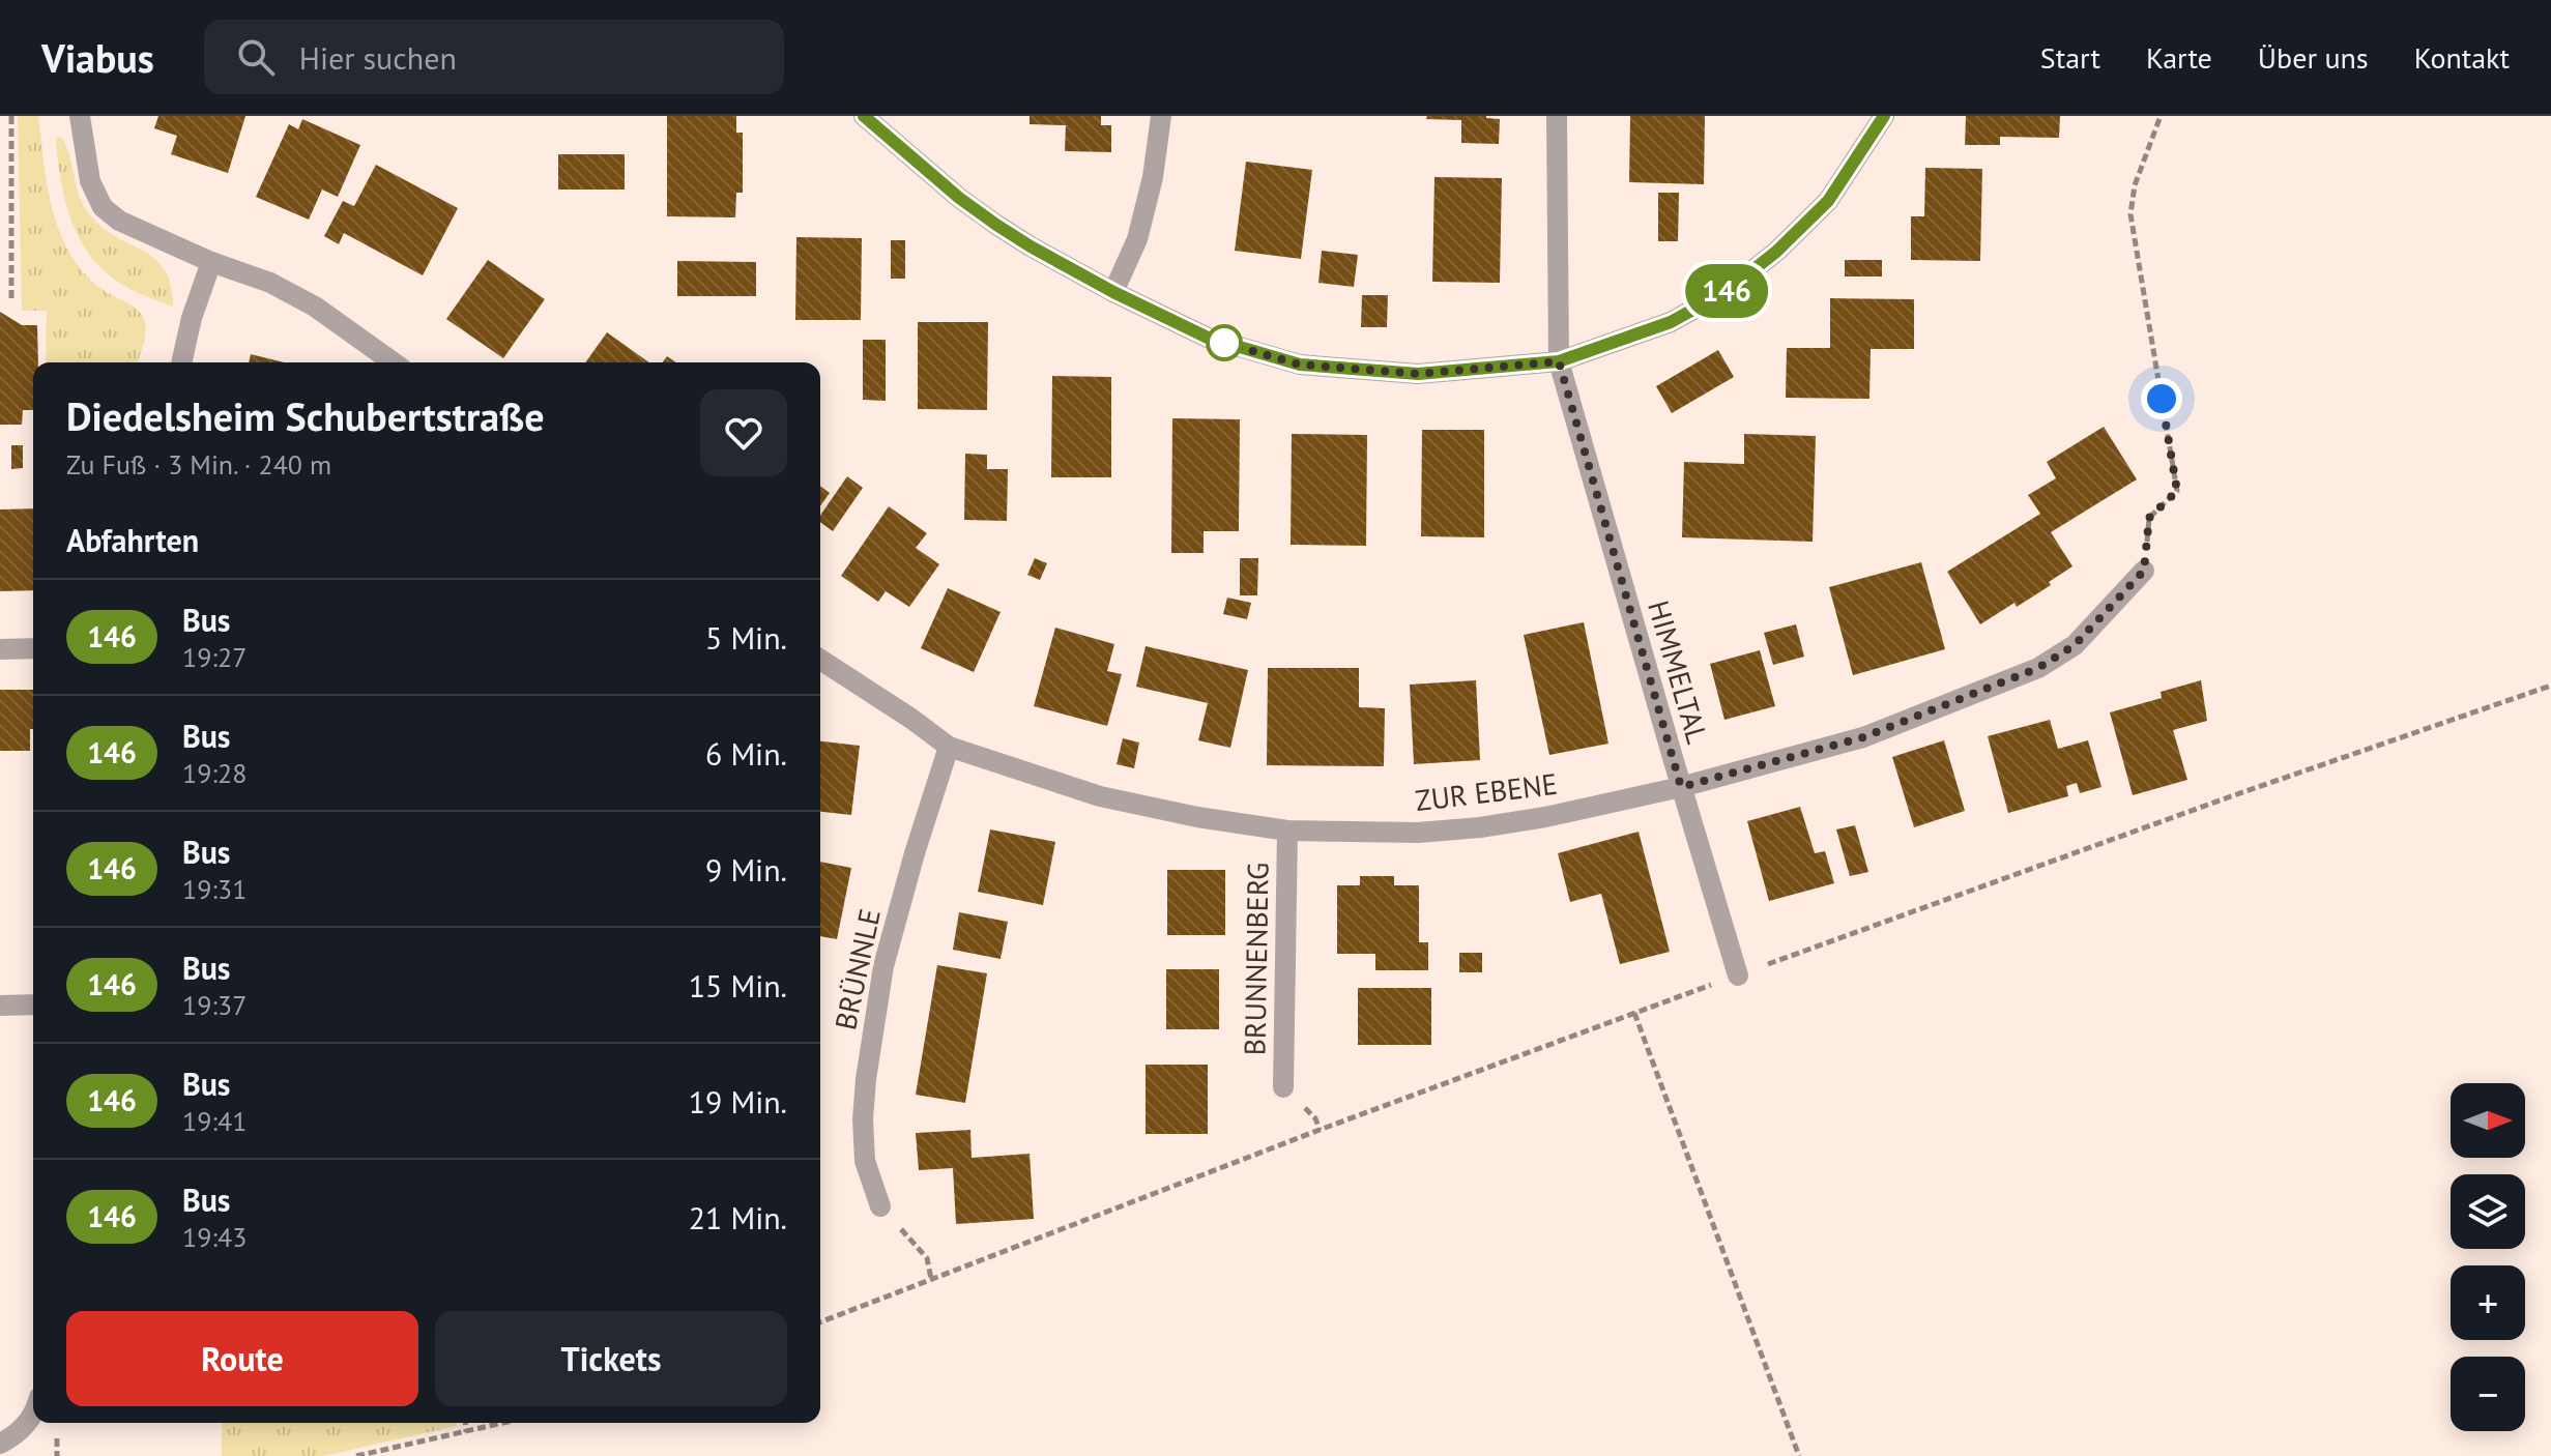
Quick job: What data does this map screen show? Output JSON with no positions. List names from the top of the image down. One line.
{"streets":{"street":["HIMMELTAL","ZUR EBENE","BRUNNENBERG","BRÜNNLE"]},"crossings":[["HIMMELTAL","ZUR EBENE"],["ZUR EBENE","BRUNNENBERG"],["ZUR EBENE","BRÜNNLE"]],"lines":["bus line 146"],"north":"right","page":{"header":"Viabus","search":"Hier suchen","nav":["Start","Karte","Über uns","Kontakt"],"on_map":"146","heading":[["Diedelsheim Schubertstraße","Zu Fuß · 3 Min. · 240 m"],"Abfahrten"],"list":[{"mark":"146","name":"Bus","note":"19:27","value":"5 Min."},{"mark":"146","name":"Bus","note":"19:28","value":"6 Min."},{"mark":"146","name":"Bus","note":"19:31","value":"9 Min."},{"mark":"146","name":"Bus","note":"19:37","value":"15 Min."},{"mark":"146","name":"Bus","note":"19:41","value":"19 Min."},{"mark":"146","name":"Bus","note":"19:43","value":"21 Min."}],"map_buttons":["+","−"],"buttons":["Route","Tickets"]}}
